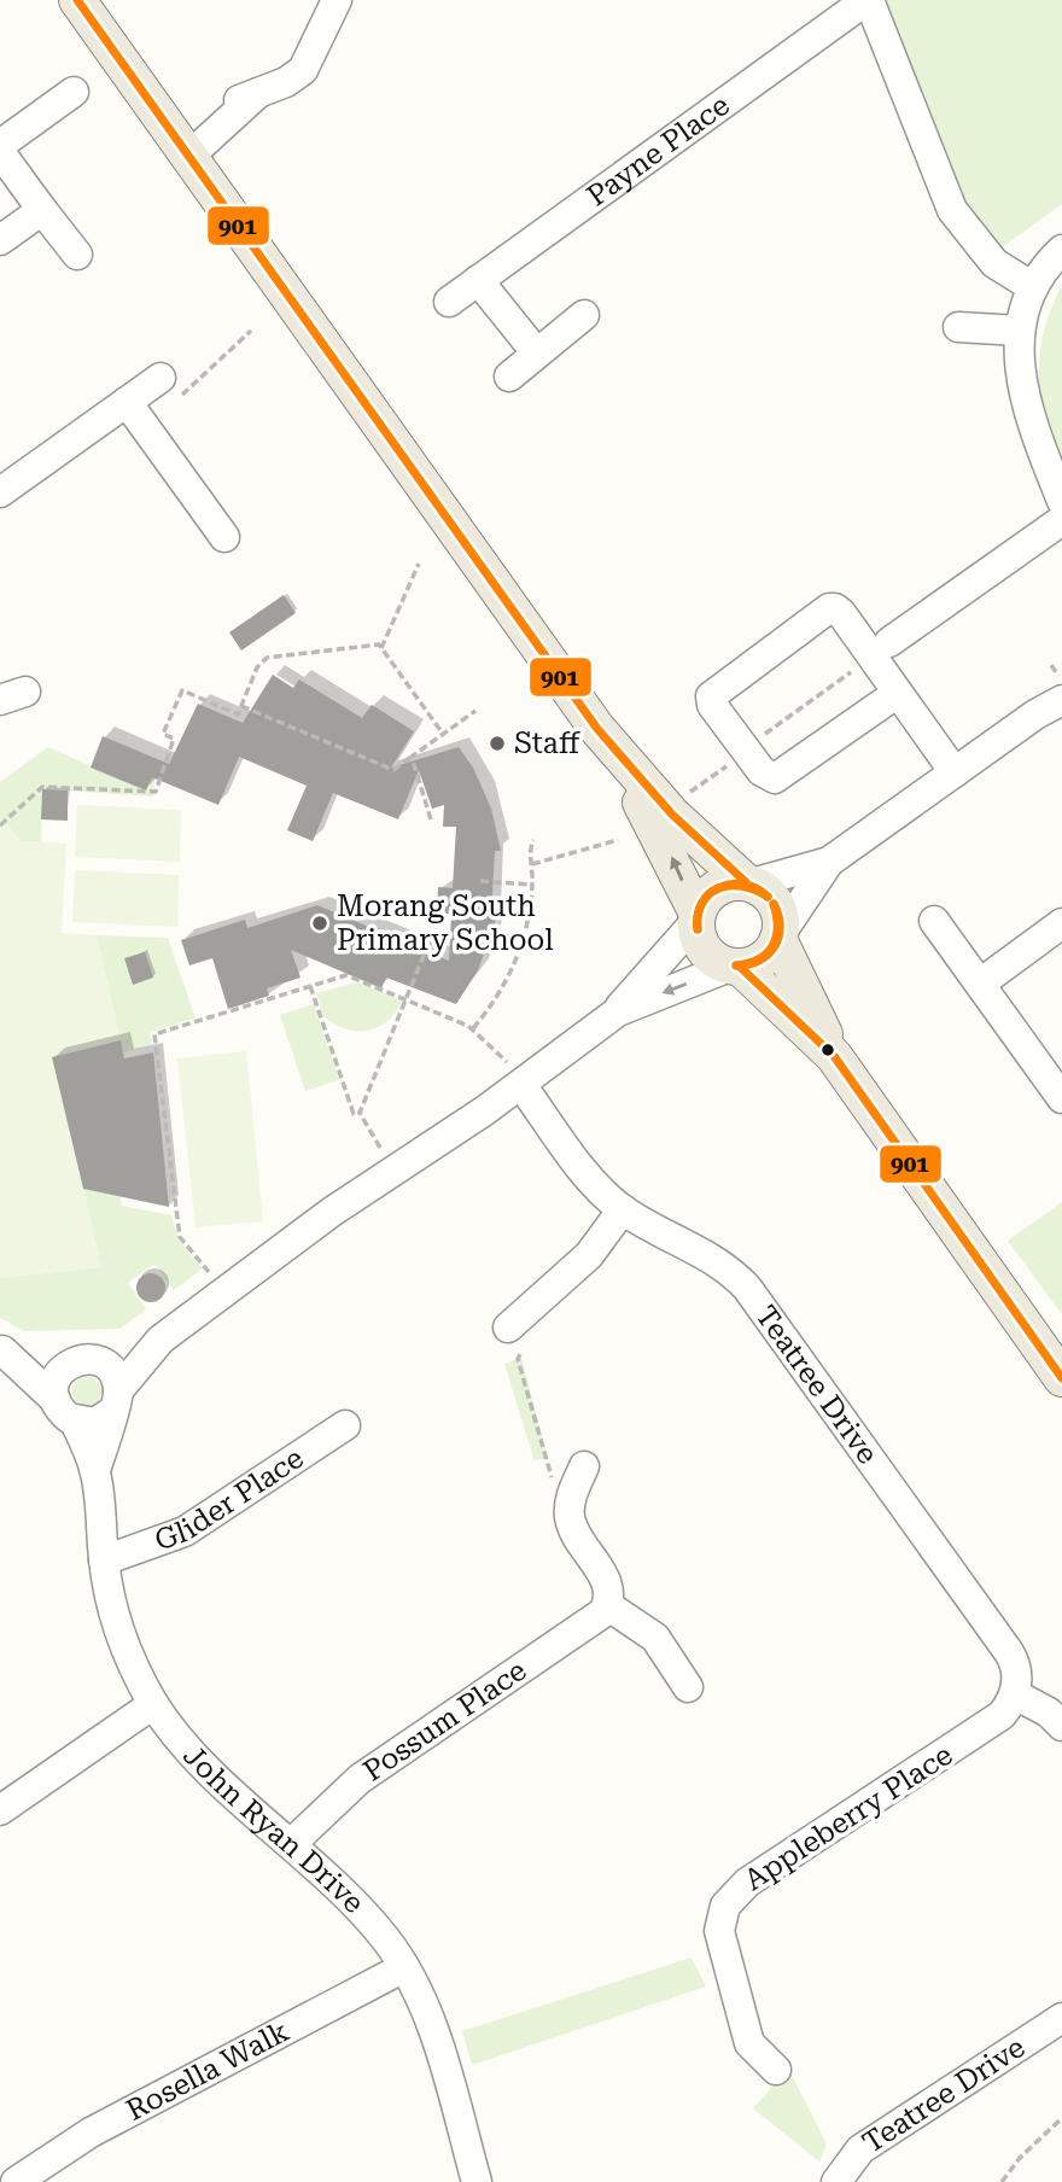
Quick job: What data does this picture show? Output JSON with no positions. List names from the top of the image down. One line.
{"streets":{"street":["Payne Place","Teatree Drive","Glider Place","Possum Place","Appleberry Place","John Ryan Drive","Rosella Walk"]},"crossings":[["Teatree Drive","Appleberry Place"],["Glider Place","John Ryan Drive"],["Possum Place","John Ryan Drive"],["John Ryan Drive","Rosella Walk"]],"places":["Staff","Morang South Primary School"],"lines":["transit line 901"]}
